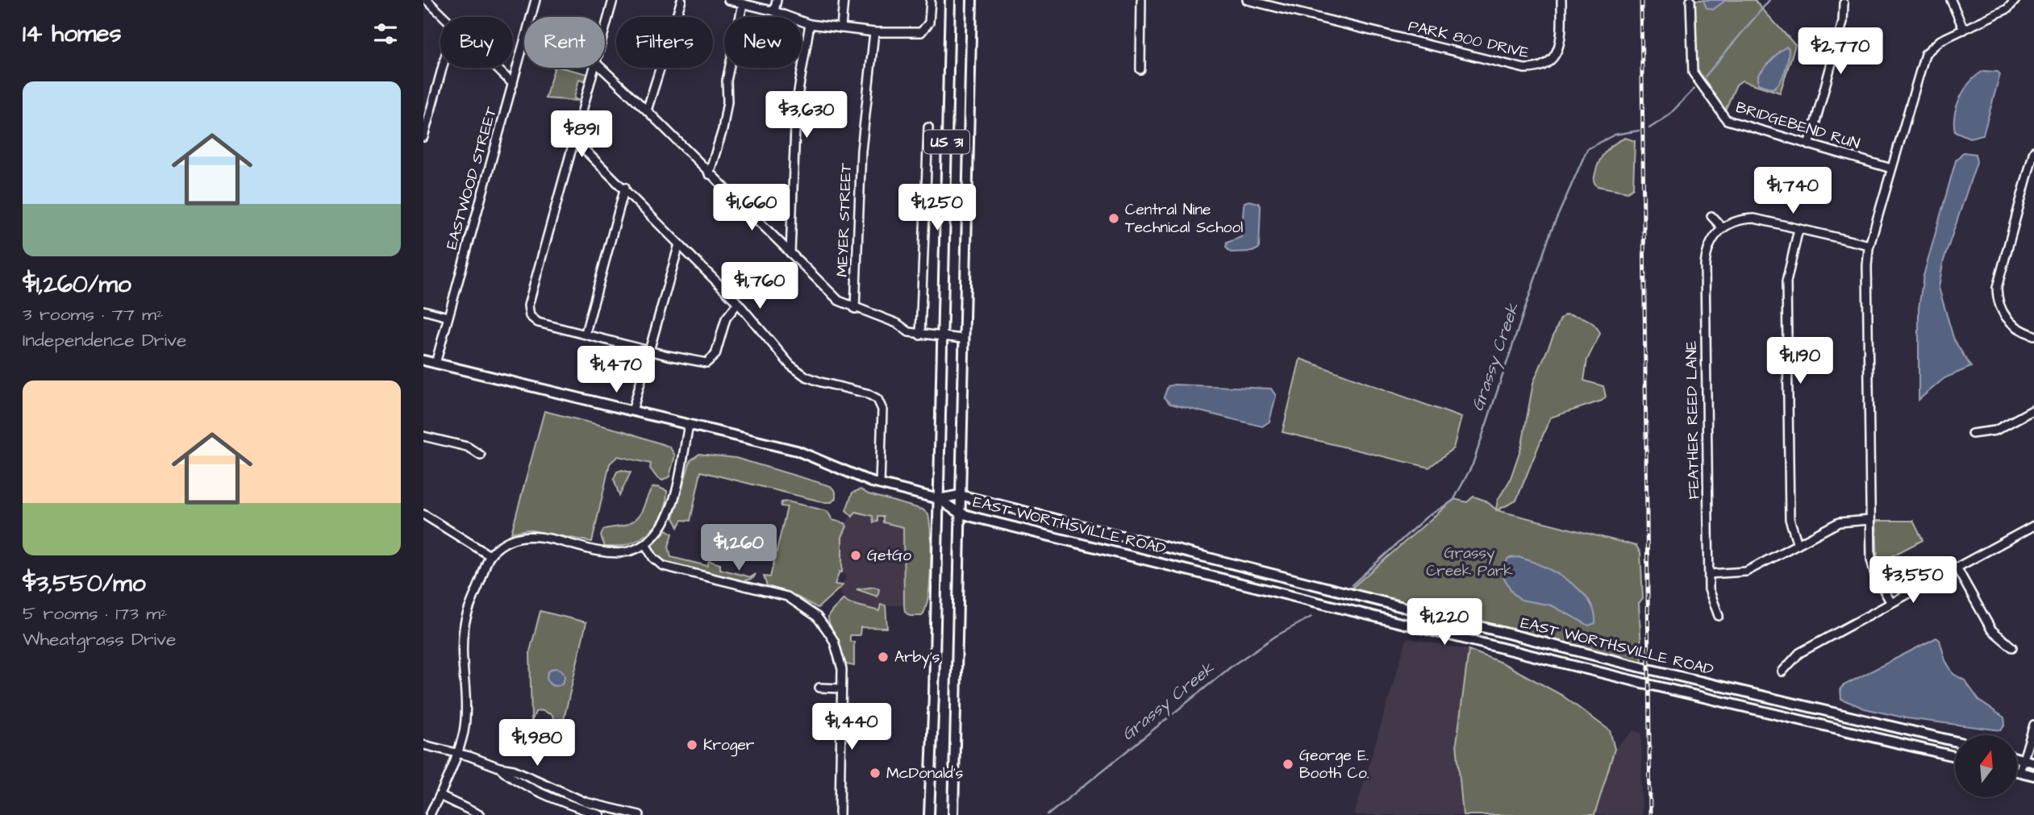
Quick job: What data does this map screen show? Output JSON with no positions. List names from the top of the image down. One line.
{"streets":{"main road":["US 31","EAST WORTHSVILLE ROAD"],"street":["PARK 800 DRIVE","BRIDGEBEND RUN","EASTWOOD STREET","MEYER STREET","FEATHER REED LANE"]},"crossings":[["US 31","EAST WORTHSVILLE ROAD"]],"water":["Grassy Creek"],"parks":["Grassy Creek Park"],"places":["Central Nine Technical School","GetGo","Arby's","Kroger","George E. Booth Co.","McDonald's"],"north":"top","page":{"heading":"14 homes","chip":["Buy","Rent","Filters","New"],"price":["$2,770","$3,630","$891","$1,740","$1,660","$1,250","$1,760","$1,190","$1,470","$1,260","$3,550","$1,220","$1,440","$1,980"],"list":[{"name":"$1,260/mo","note":"3 rooms · 77 m² · Independence Drive"},{"name":"$3,550/mo","note":"5 rooms · 173 m² · Wheatgrass Drive"}]}}
